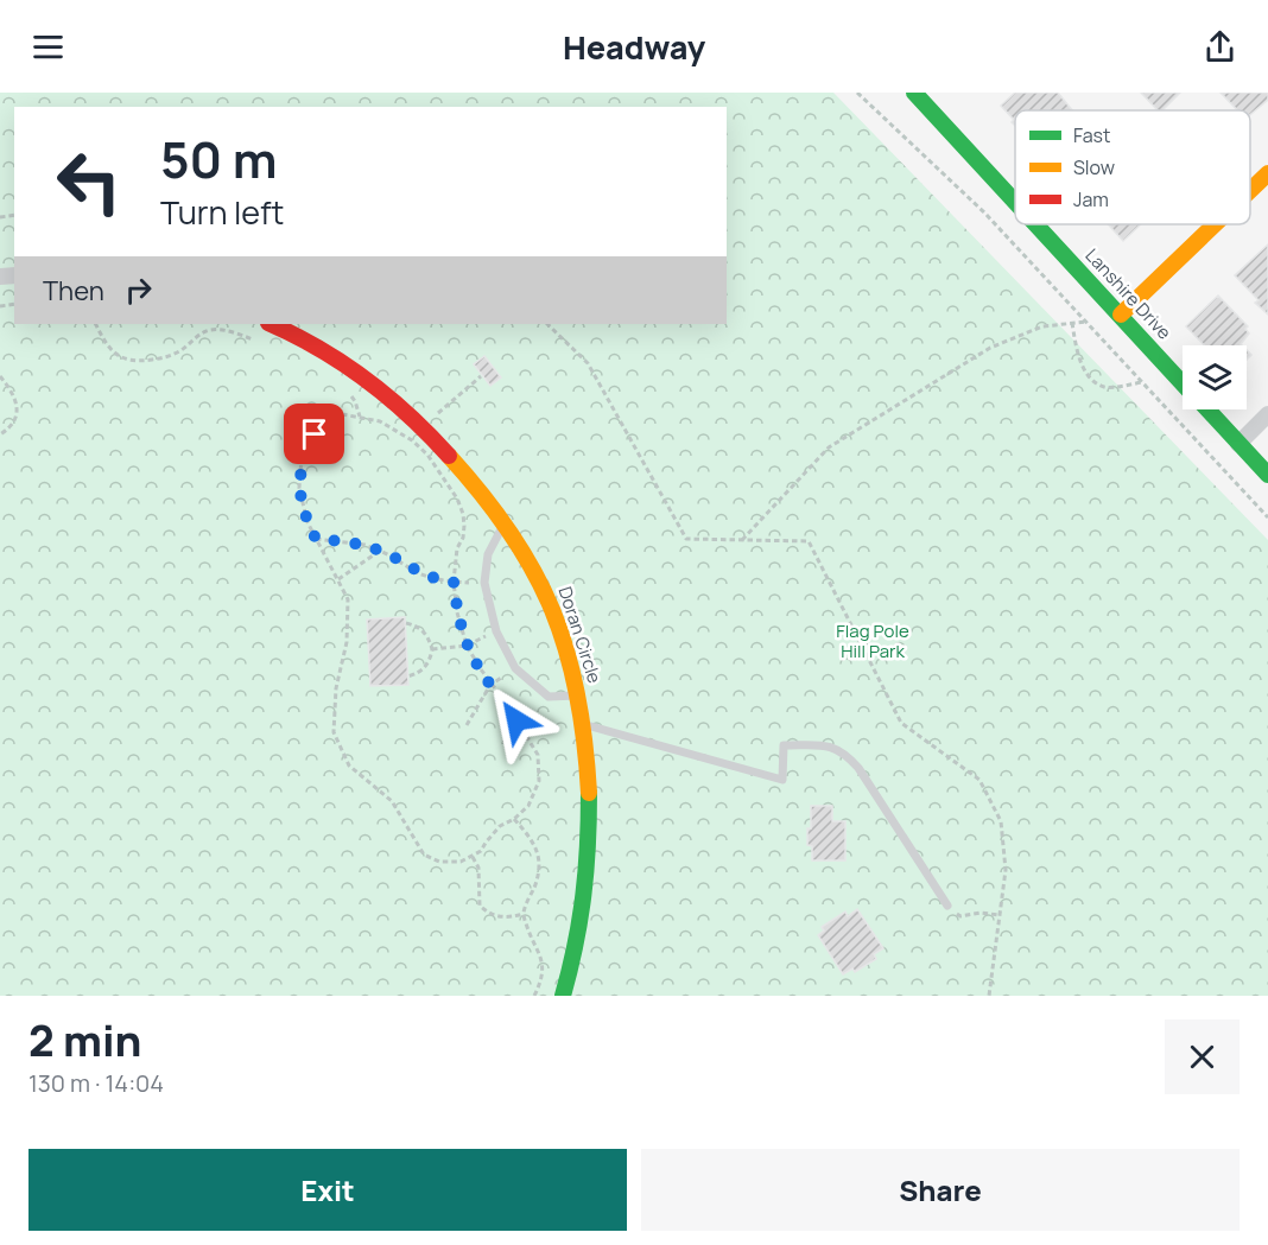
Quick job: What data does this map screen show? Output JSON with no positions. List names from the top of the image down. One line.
{"streets":{"street":["Lanshire Drive","Doran Circle"]},"parks":["Flag Pole Hill Park"],"legend":["Fast","Slow","Jam"],"page":{"header":"Headway","turn":["50 m","Turn left"],"then":"Then","heading":["2 min","130 m · 14:04"],"buttons":["Exit","Share"]}}
